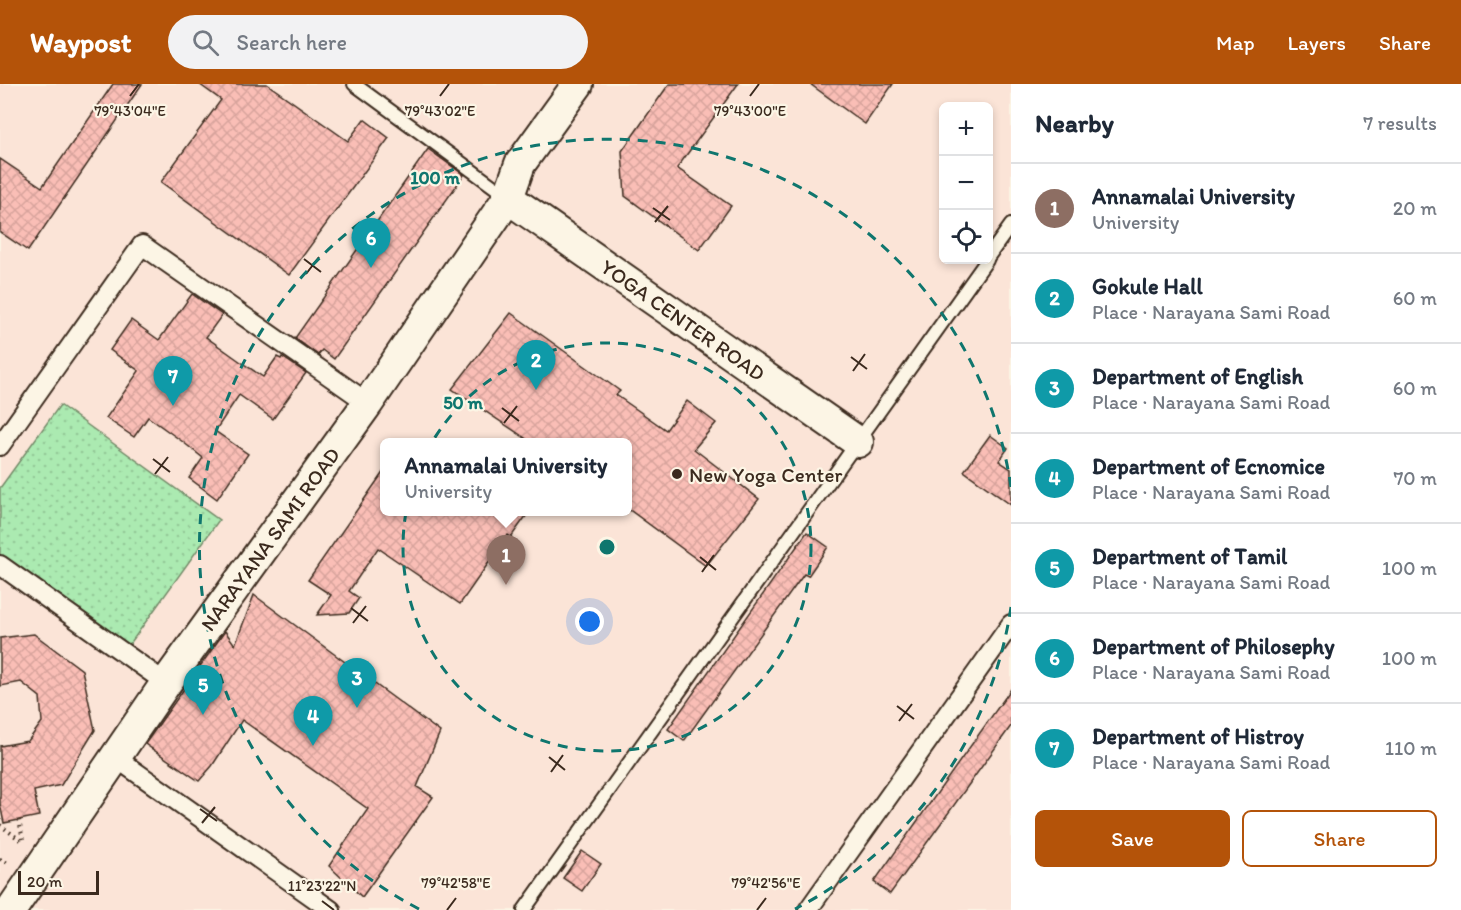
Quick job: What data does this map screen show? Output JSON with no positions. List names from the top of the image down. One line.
{"streets":{"street":["YOGA CENTER ROAD","NARAYANA SAMI ROAD"]},"crossings":[["YOGA CENTER ROAD","NARAYANA SAMI ROAD"]],"places":["New Yoga Center"],"scale_bar":"20 m","page":{"header":"Waypost","search":"Search here","nav":["Map","Layers","Share"],"heading":["Nearby","7 results"],"map_buttons":["+","−"],"list":[{"mark":"1","name":"Annamalai University","note":"University","value":"20 m"},{"mark":"2","name":"Gokule Hall","note":"Place · Narayana Sami Road","value":"60 m"},{"mark":"3","name":"Department of English","note":"Place · Narayana Sami Road","value":"60 m"},{"mark":"4","name":"Department of Ecnomice","note":"Place · Narayana Sami Road","value":"70 m"},{"mark":"5","name":"Department of Tamil","note":"Place · Narayana Sami Road","value":"100 m"},{"mark":"6","name":"Department of Philosephy","note":"Place · Narayana Sami Road","value":"100 m"},{"mark":"7","name":"Department of Histroy","note":"Place · Narayana Sami Road","value":"110 m"}],"pins":["6","2","7","1","3","5","4"],"popup":["Annamalai University","University"],"buttons":["Save","Share"],"scale":"20 m"},"coordinates":["79°43'04\"E","79°43'02\"E","79°43'00\"E","79°42'58\"E","79°42'56\"E","11°23'22\"N"],"rings":["100 m","50 m"]}
